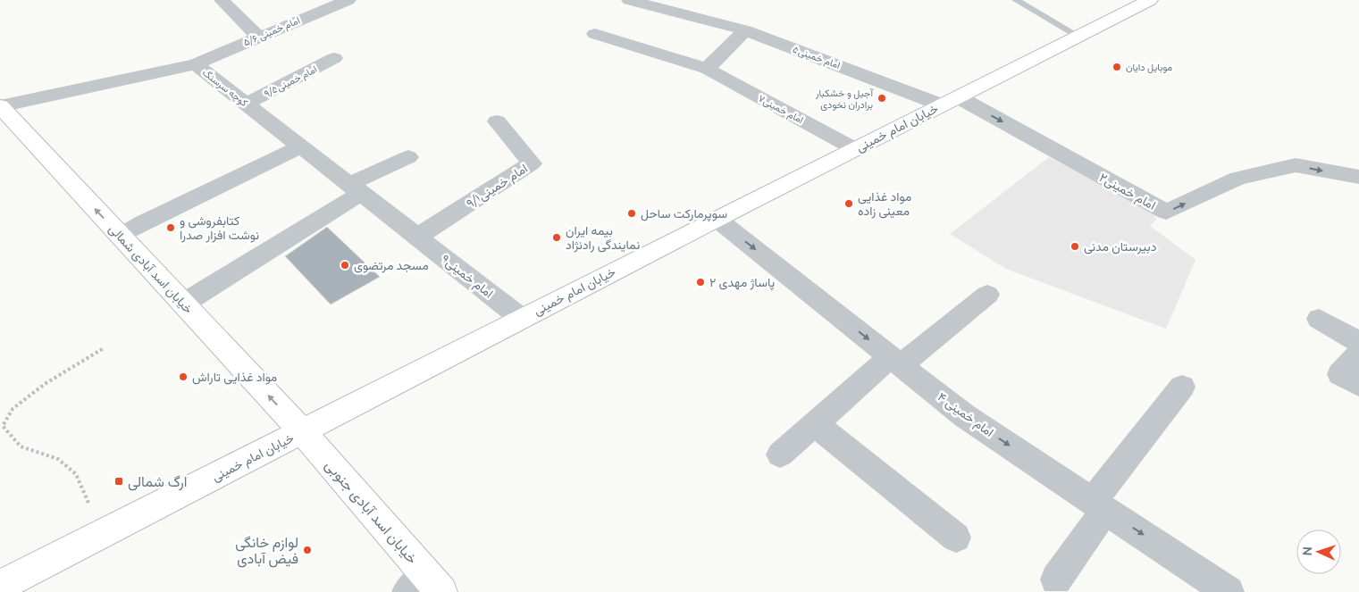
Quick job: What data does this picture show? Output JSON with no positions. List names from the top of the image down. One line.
{"streets":{"main road":["خیابان امام خمینی","خیابان اسد آبادی شمالی","خیابان اسد آبادی جنوبی"],"street":["امام خمینی ۵/۶","امام خمینی۵","امام خمینی۹/۵","کوچه سرسنگ","امام خمینی۷","امام خمینی۹/۱","امام خمینی۲","امام خمینی۹","امام خمینی ۴"]},"crossings":[["امام خمینی ۵/۶","کوچه سرسنگ"],["امام خمینی۵","خیابان امام خمینی"],["امام خمینی۵","امام خمینی۲"],["امام خمینی۹/۵","کوچه سرسنگ"],["کوچه سرسنگ","خیابان اسد آبادی شمالی"],["کوچه سرسنگ","امام خمینی۹"],["امام خمینی۷","خیابان امام خمینی"],["خیابان امام خمینی","امام خمینی۲"],["خیابان امام خمینی","خیابان اسد آبادی شمالی"],["خیابان امام خمینی","امام خمینی۹"],["خیابان امام خمینی","امام خمینی ۴"],["خیابان امام خمینی","خیابان اسد آبادی جنوبی"],["امام خمینی۹/۱","امام خمینی۹"],["خیابان اسد آبادی شمالی","خیابان اسد آبادی جنوبی"]],"one_way":["امام خمینی۲","خیابان اسد آبادی شمالی","امام خمینی ۴"],"places":{"other":["موبایل دایان","آجیل و خشکبار برادران نخودی","مواد غذایی معینی زاده","سوپرمارکت ساحل","کتابفروشی و نوشت افزار صدرا","بیمه ایران نمایندگی رادنژاد","دبیرستان مدنی","مسجد مرتضوی","پاساژ مهدی ۲","مواد غذایی تاراش","لوازم خانگی فیض آبادی"],"transit":["ارگ شمالی"]},"north":"left"}
